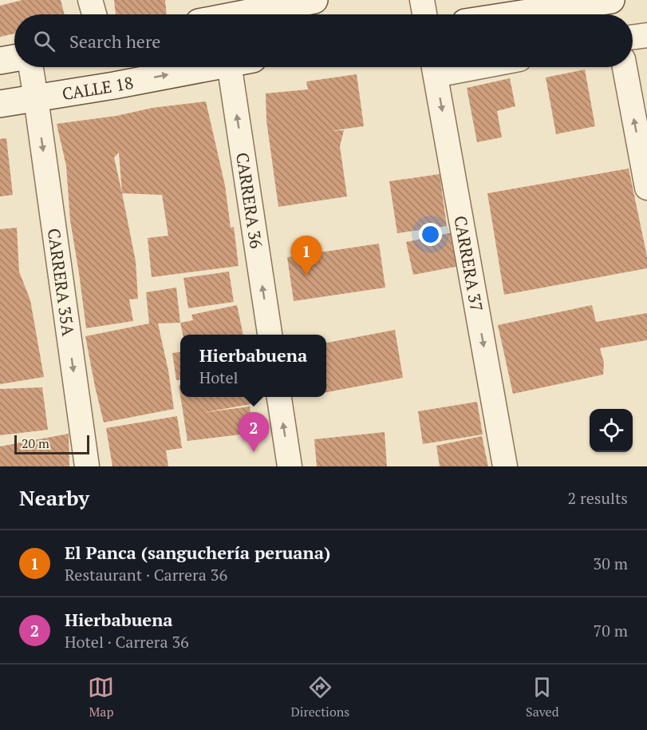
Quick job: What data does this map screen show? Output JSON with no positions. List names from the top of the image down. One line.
{"streets":{"main road":["CALLE 18"],"street":["CARRERA 36","CARRERA 37","CARRERA 35A"]},"crossings":[["CALLE 18","CARRERA 35A"]],"one_way":["CALLE 18","CARRERA 36","CARRERA 35A"],"scale_bar":"20 m","page":{"search":"Search here","pins":["1","2"],"popup":["Hierbabuena","Hotel"],"scale":"20 m","heading":["Nearby","2 results"],"list":[{"mark":"1","name":"El Panca (sanguchería peruana)","note":"Restaurant · Carrera 36","value":"30 m"},{"mark":"2","name":"Hierbabuena","note":"Hotel · Carrera 36","value":"70 m"}],"nav":["Map","Directions","Saved"]}}
